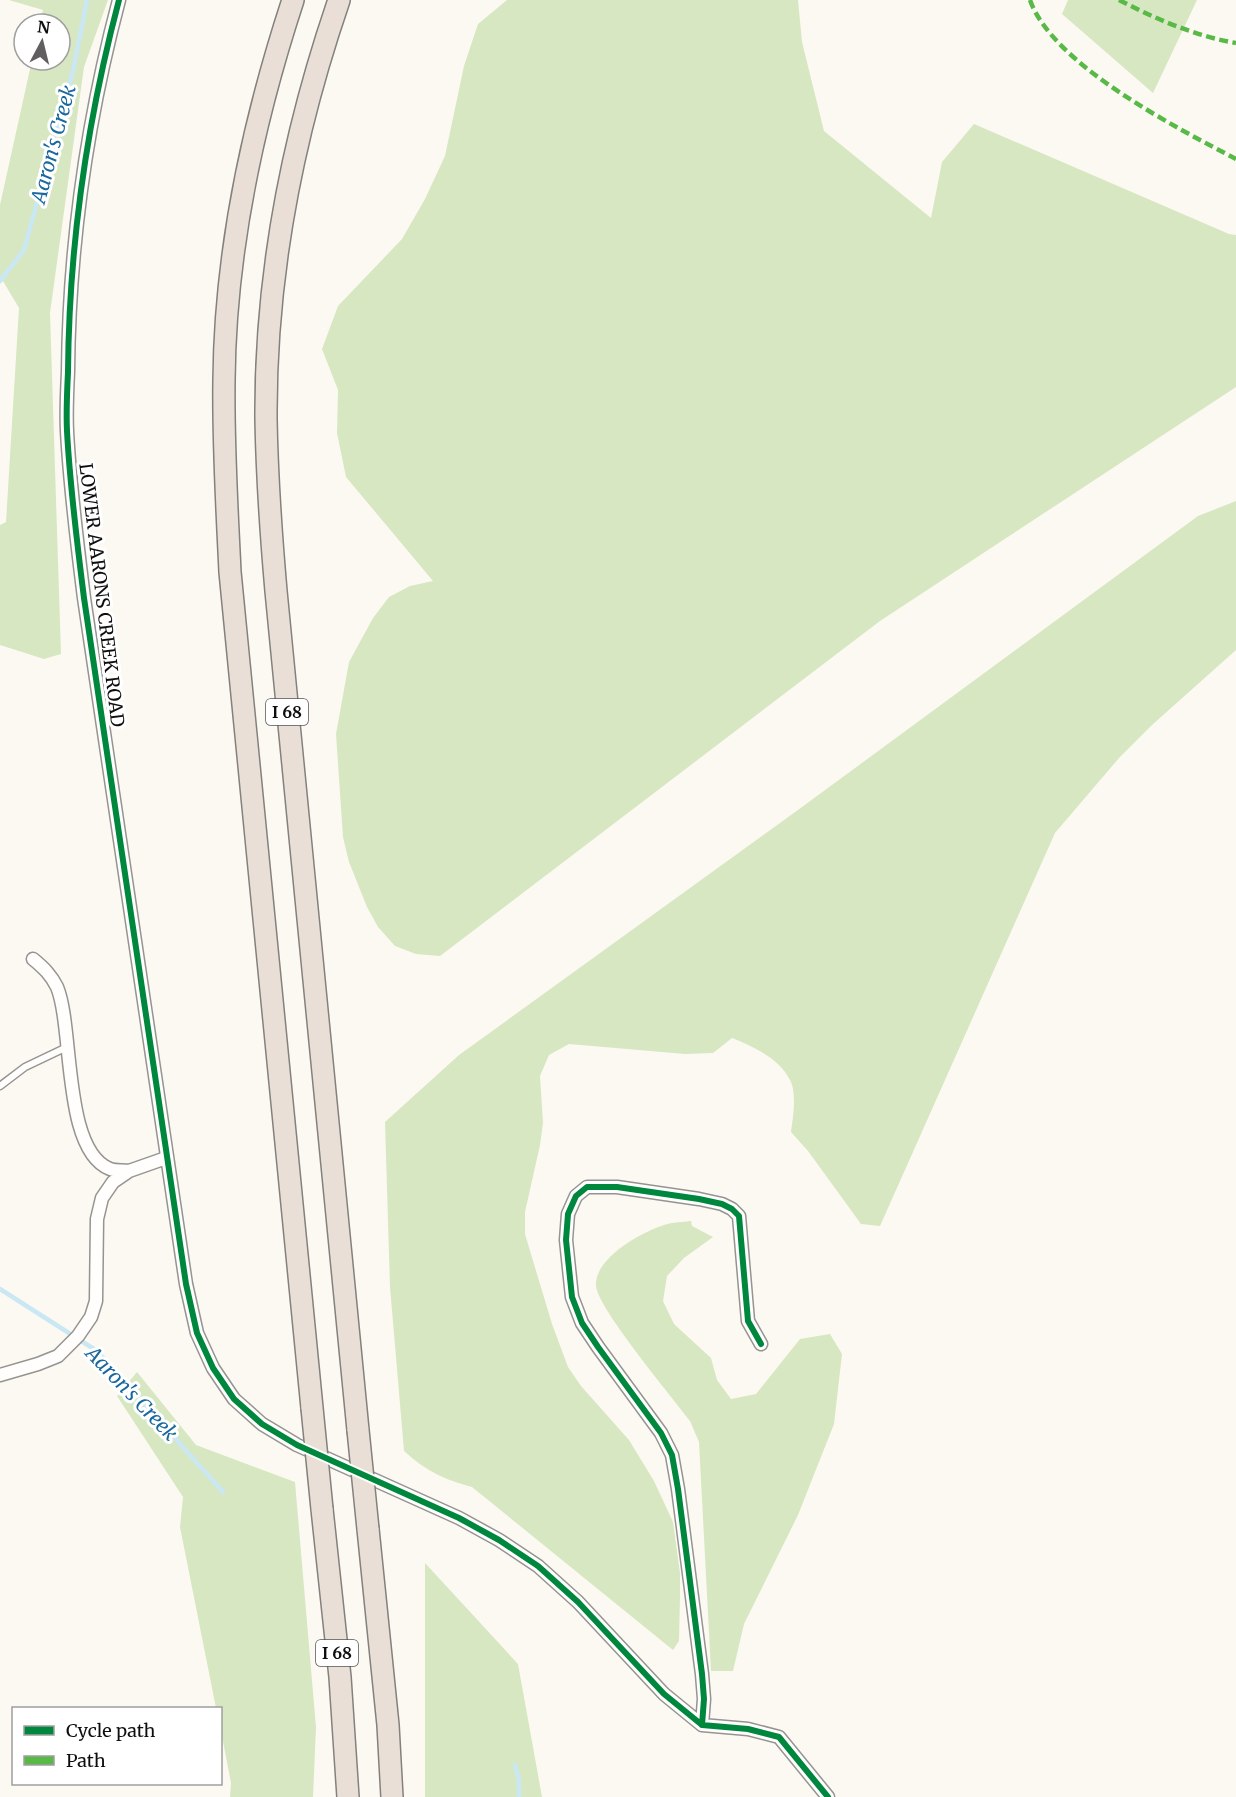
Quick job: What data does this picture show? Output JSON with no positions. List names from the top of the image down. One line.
{"streets":{"highway":["I 68"],"street":["LOWER AARONS CREEK ROAD"]},"water":["Aaron's Creek"],"legend":["Cycle path","Path"],"north":"top"}
